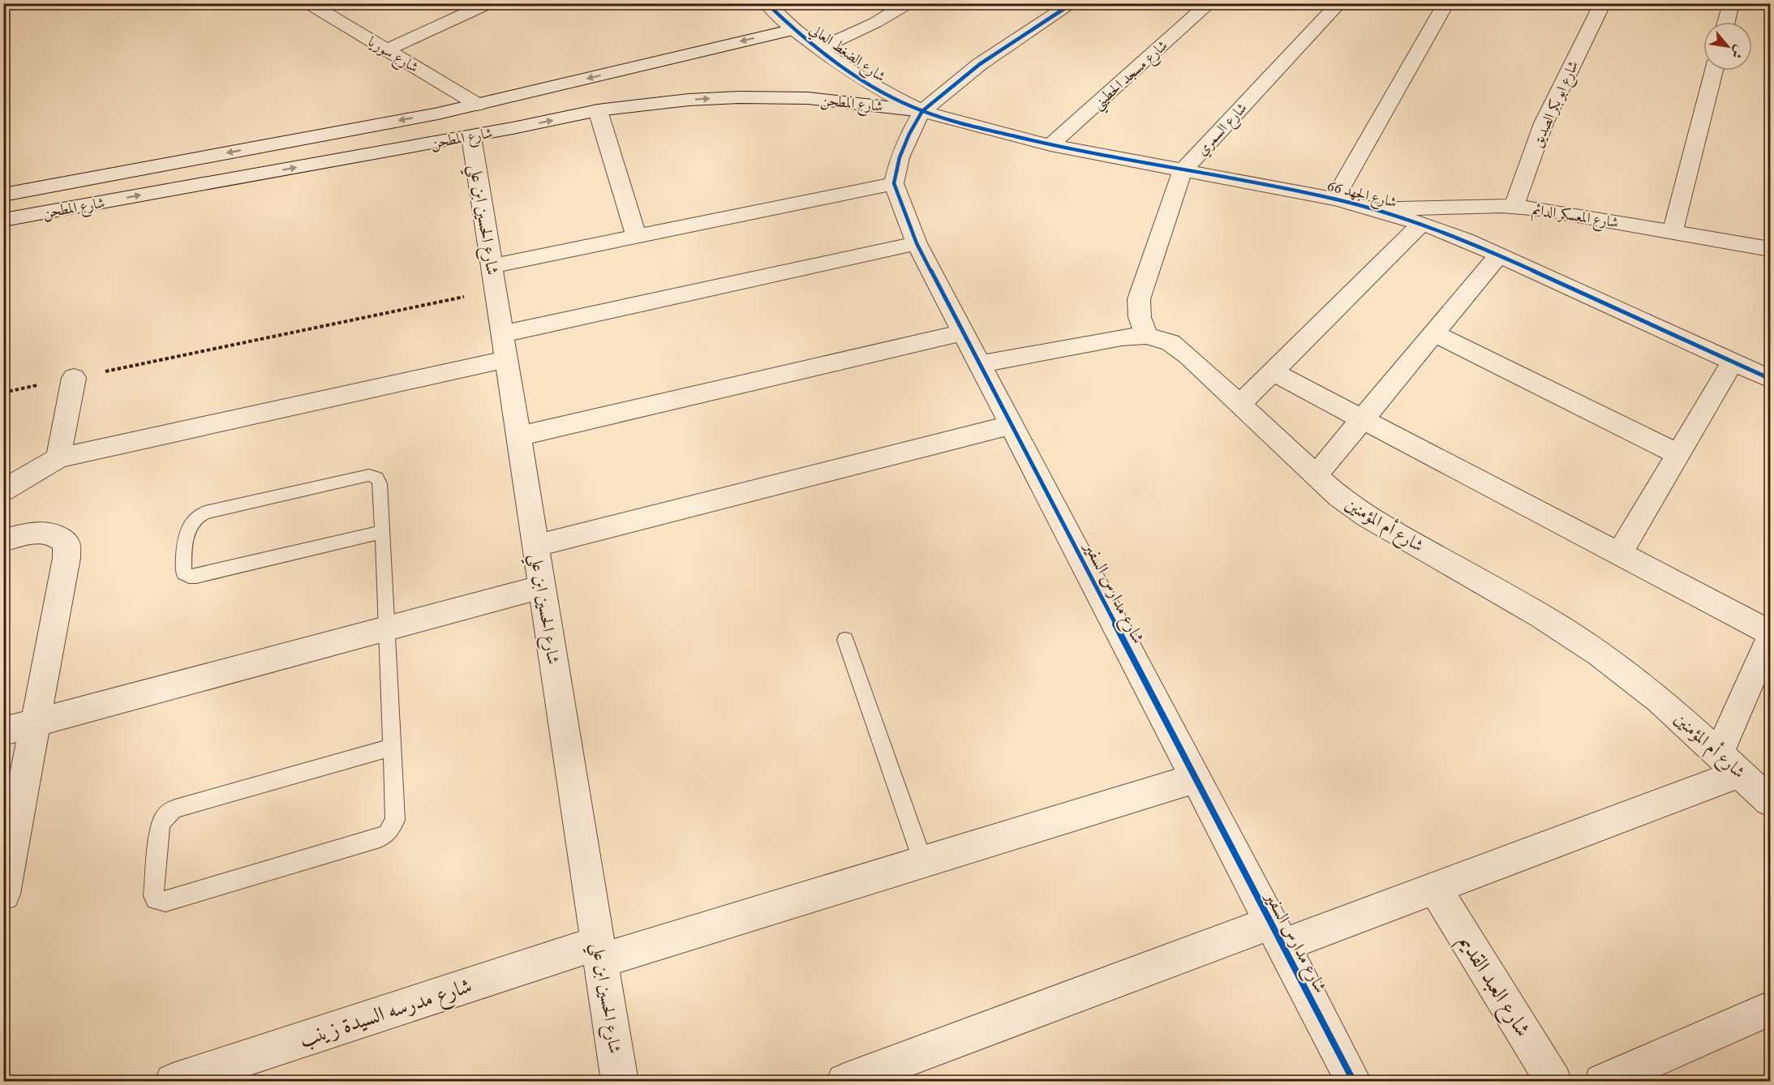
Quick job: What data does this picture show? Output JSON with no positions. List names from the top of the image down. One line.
{"streets":{"street":["شارع الضغط العالي","شارع سوريا","شارع مسجد الحطيني","شارع المطحن","شارع ابو بكر الصديق","شارع السمري","شارع الجهد 66","شارع المعسكر الدائم","شارع الحسين ابن علي","شارع أم المؤمنين","شارع مدارس السفير","شارع العبد القديم","شارع مدرسه السيدة زينب"]},"crossings":[["شارع الضغط العالي","شارع المطحن"],["شارع الضغط العالي","شارع الجهد 66"],["شارع سوريا","شارع المطحن"],["شارع مسجد الحطيني","شارع الجهد 66"],["شارع المطحن","شارع الجهد 66"],["شارع المطحن","شارع الحسين ابن علي"],["شارع ابو بكر الصديق","شارع المعسكر الدائم"],["شارع السمري","شارع الجهد 66"],["شارع السمري","شارع أم المؤمنين"],["شارع الجهد 66","شارع المعسكر الدائم"],["شارع الحسين ابن علي","شارع مدرسه السيدة زينب"],["شارع أم المؤمنين","شارع مدارس السفير"],["شارع مدارس السفير","شارع مدرسه السيدة زينب"]],"north":"bottom right"}
